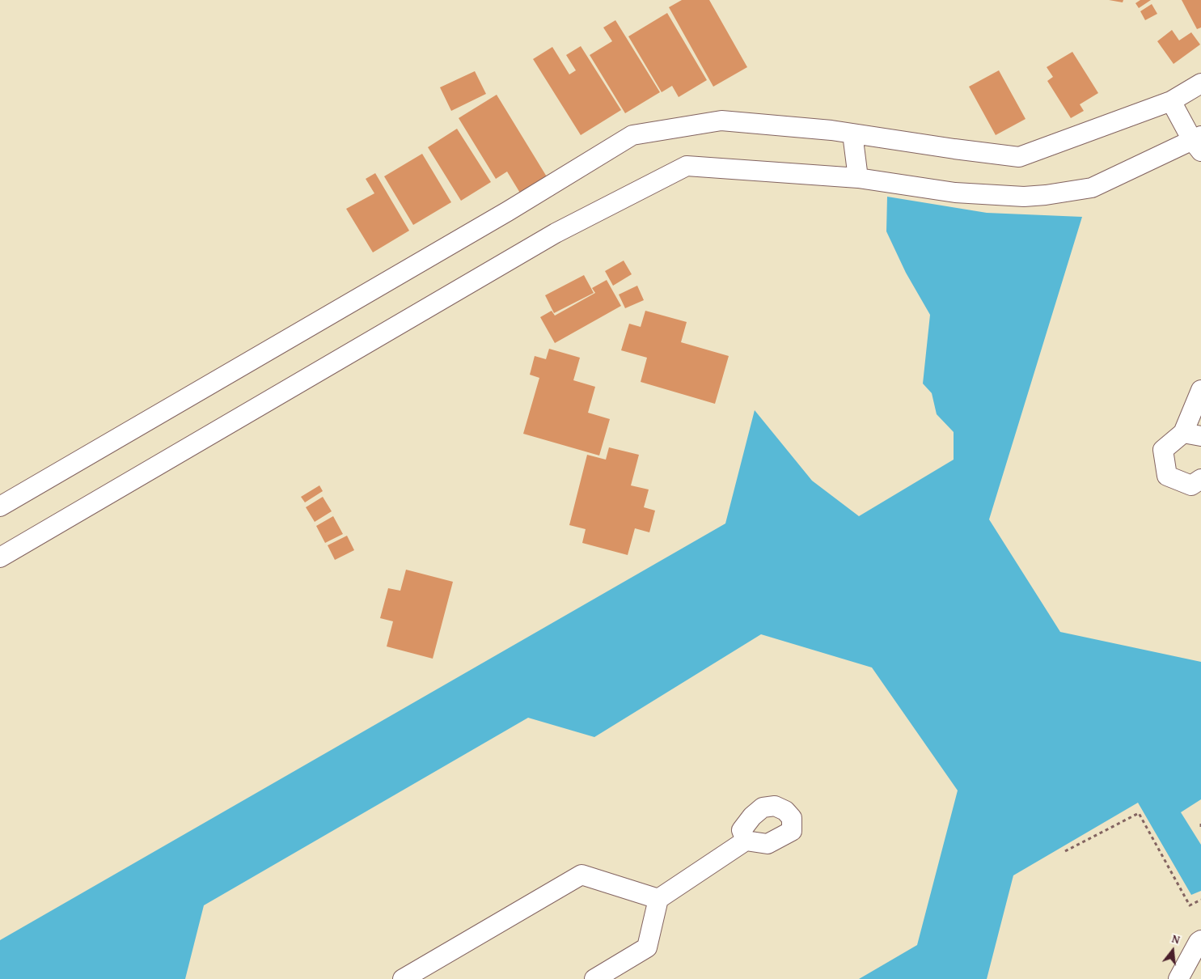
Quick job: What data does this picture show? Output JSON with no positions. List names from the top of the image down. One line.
{"north":"top"}
